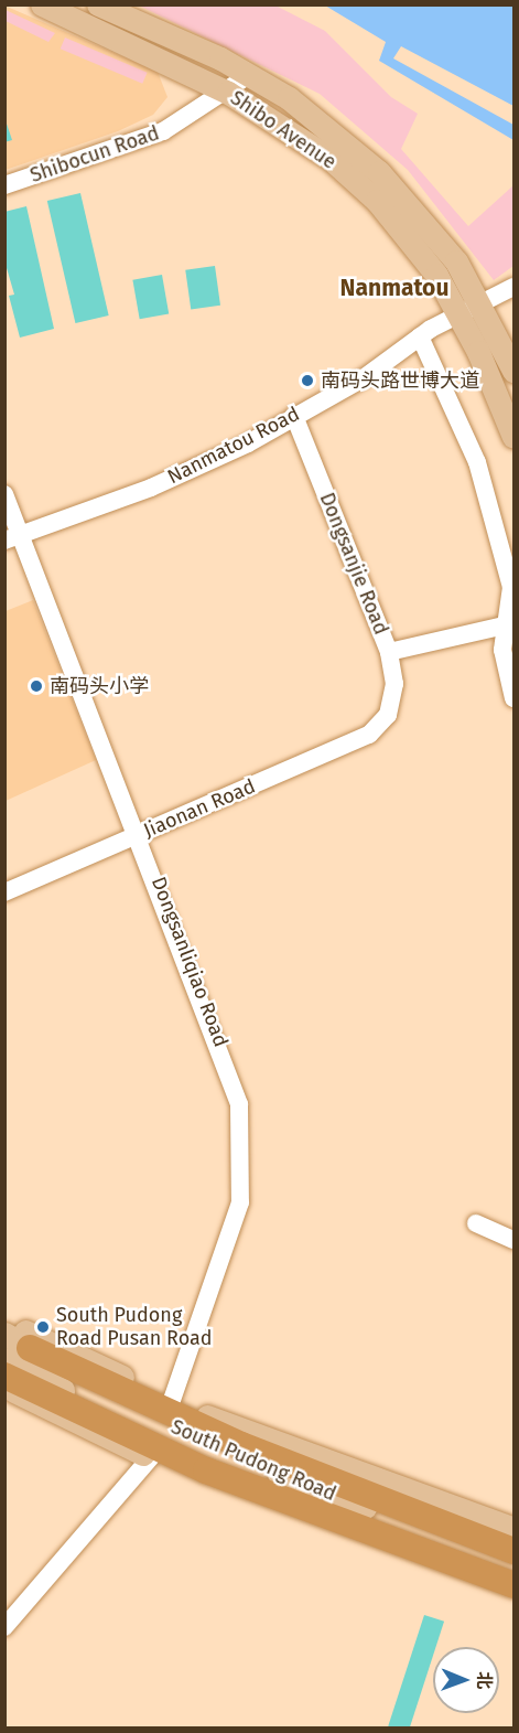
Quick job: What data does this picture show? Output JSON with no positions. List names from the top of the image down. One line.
{"streets":{"main road":["Shibo Avenue","South Pudong Road"],"street":["Shibocun Road","Nanmatou Road","Dongsanjie Road","Jiaonan Road","Dongsanliqiao Road"]},"crossings":[["Shibo Avenue","Shibocun Road"],["Shibo Avenue","Nanmatou Road"],["Nanmatou Road","Dongsanjie Road"],["Nanmatou Road","Dongsanliqiao Road"],["Dongsanjie Road","Jiaonan Road"],["Jiaonan Road","Dongsanliqiao Road"],["Dongsanliqiao Road","South Pudong Road"]],"districts":["Nanmatou"],"places":["南码头路世博大道","南码头小学","South Pudong Road Pusan Road"],"north":"right"}
